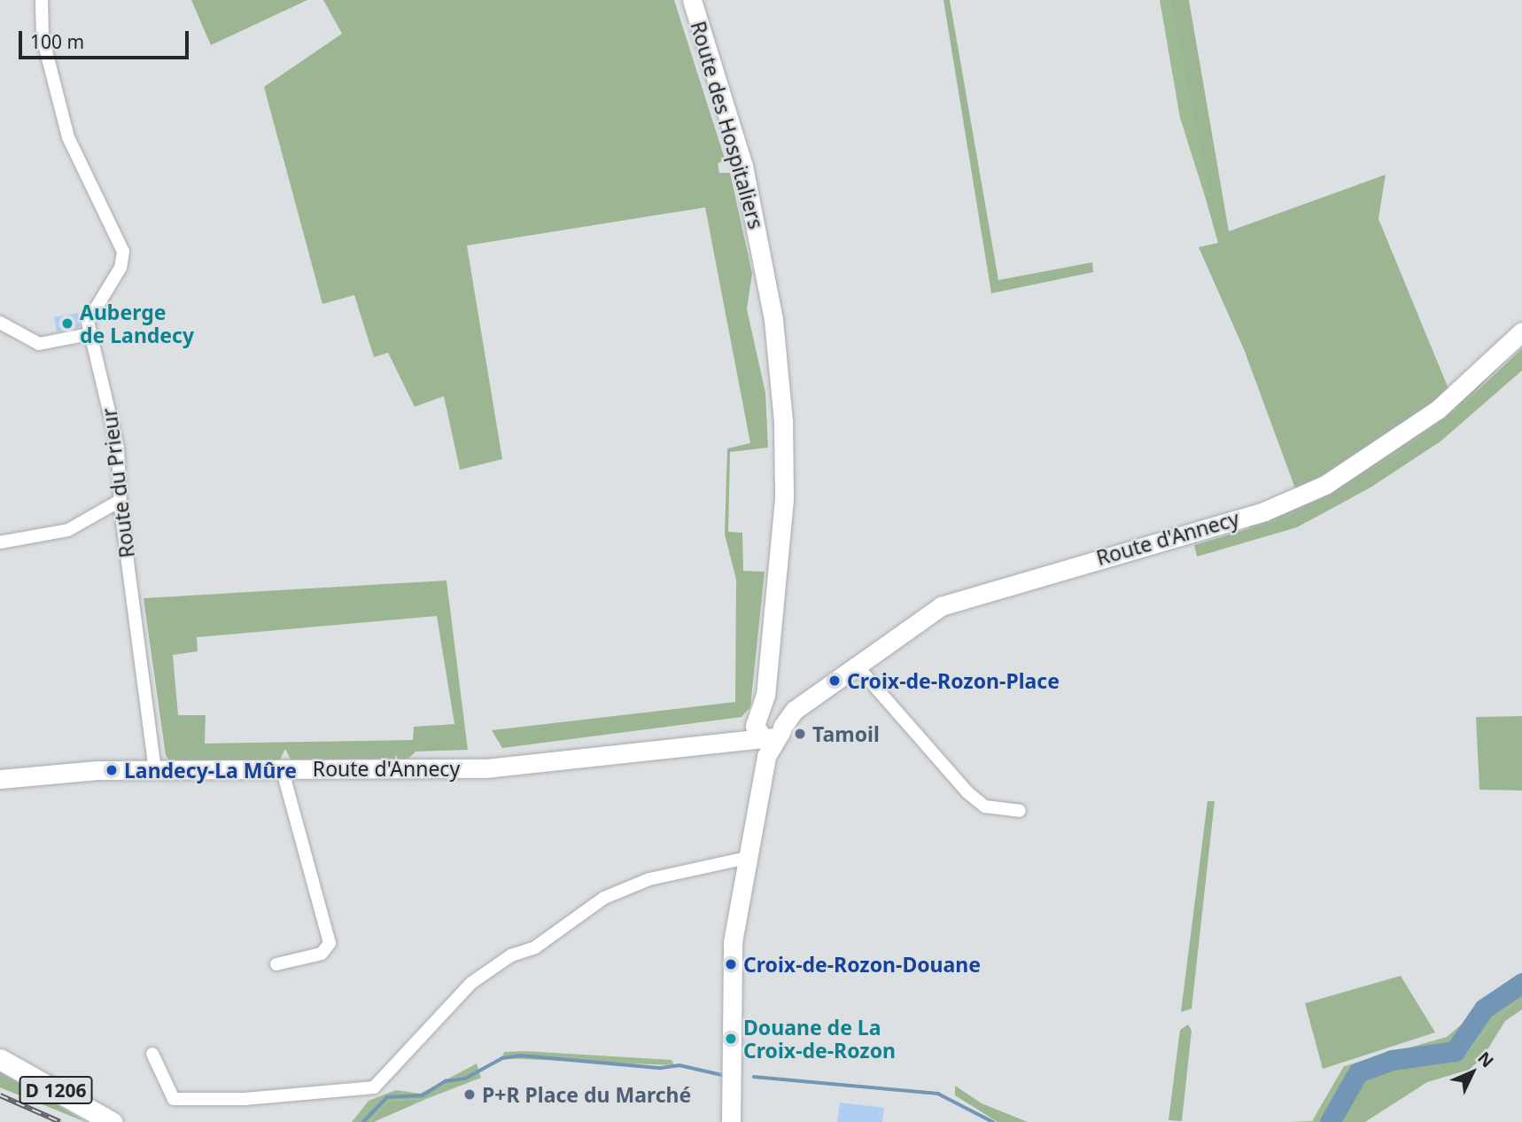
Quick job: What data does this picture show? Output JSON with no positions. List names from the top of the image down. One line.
{"streets":{"main road":["D 1206"],"street":["Route des Hospitaliers","Route du Prieur","Route d'Annecy"]},"crossings":[["Route des Hospitaliers","Route d'Annecy"],["Route du Prieur","Route d'Annecy"]],"places":["Auberge de Landecy","Croix-de-Rozon-Place","Tamoil","Landecy-La Mûre","Croix-de-Rozon-Douane","Douane de La Croix-de-Rozon","P+R Place du Marché"],"scale_bar":"100 m","north":"top right"}
